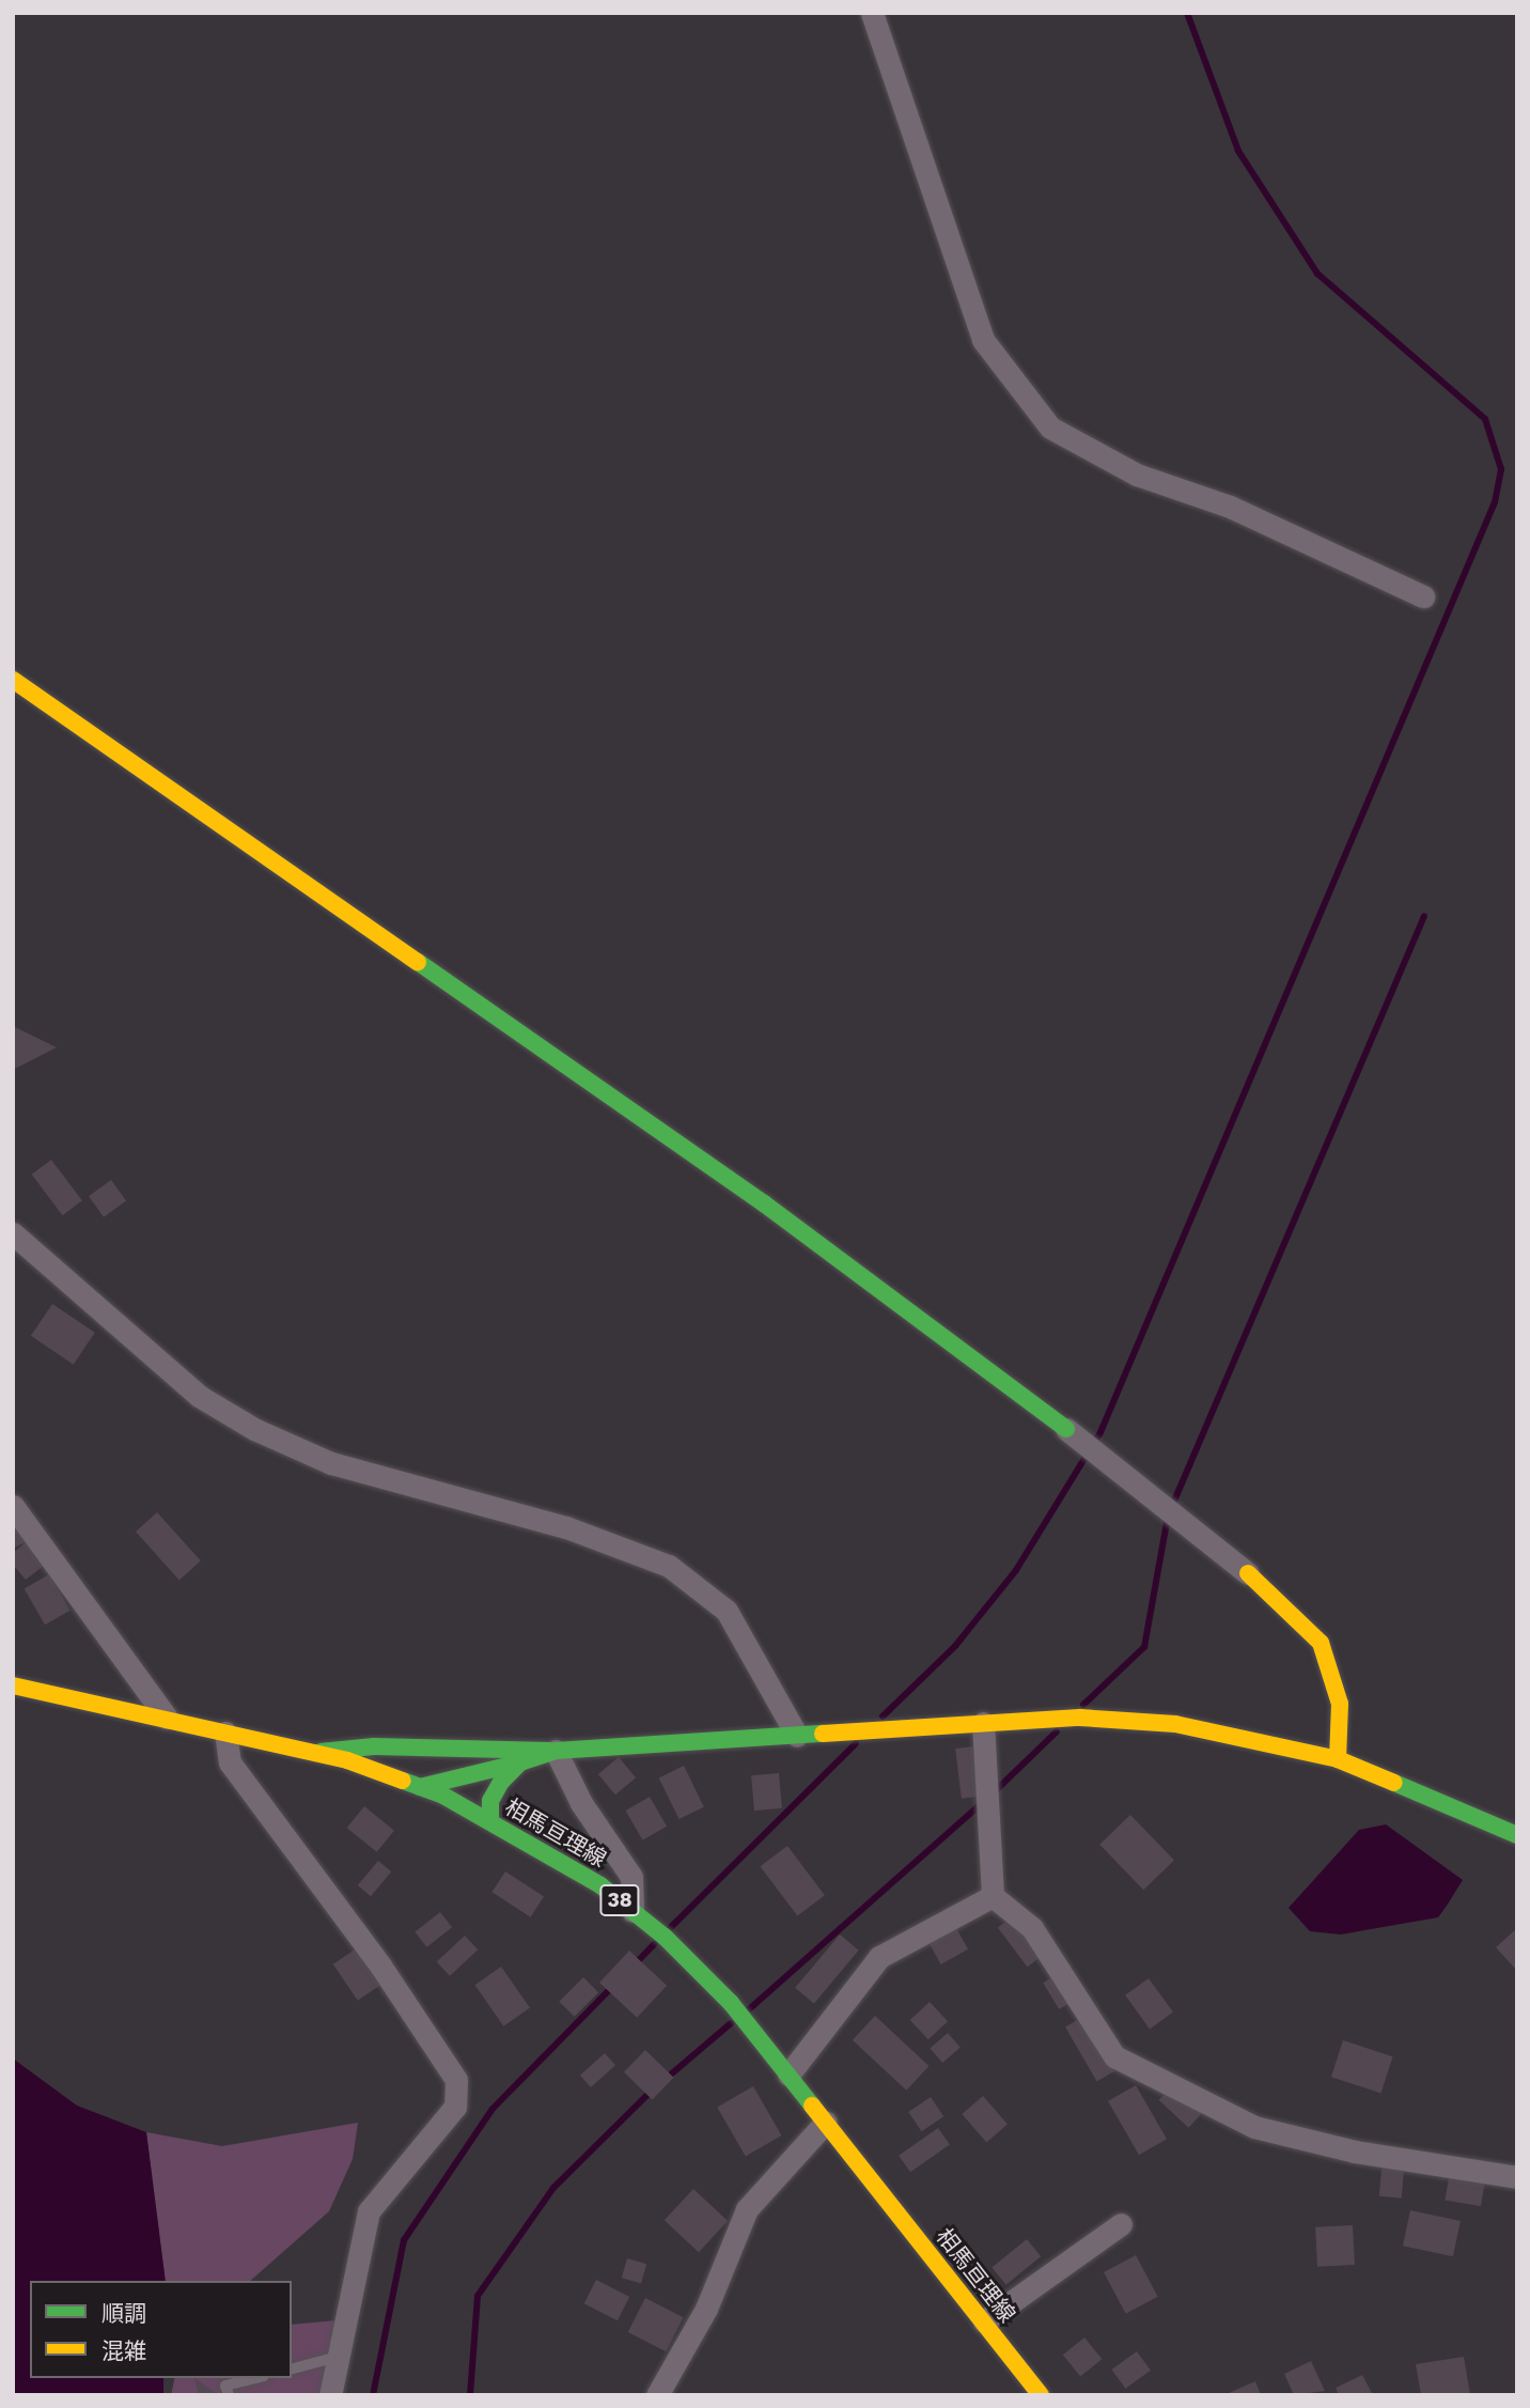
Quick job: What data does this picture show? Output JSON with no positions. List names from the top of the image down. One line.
{"streets":{"street":["相馬亘理線","38"]},"legend":["順調","混雑"]}
